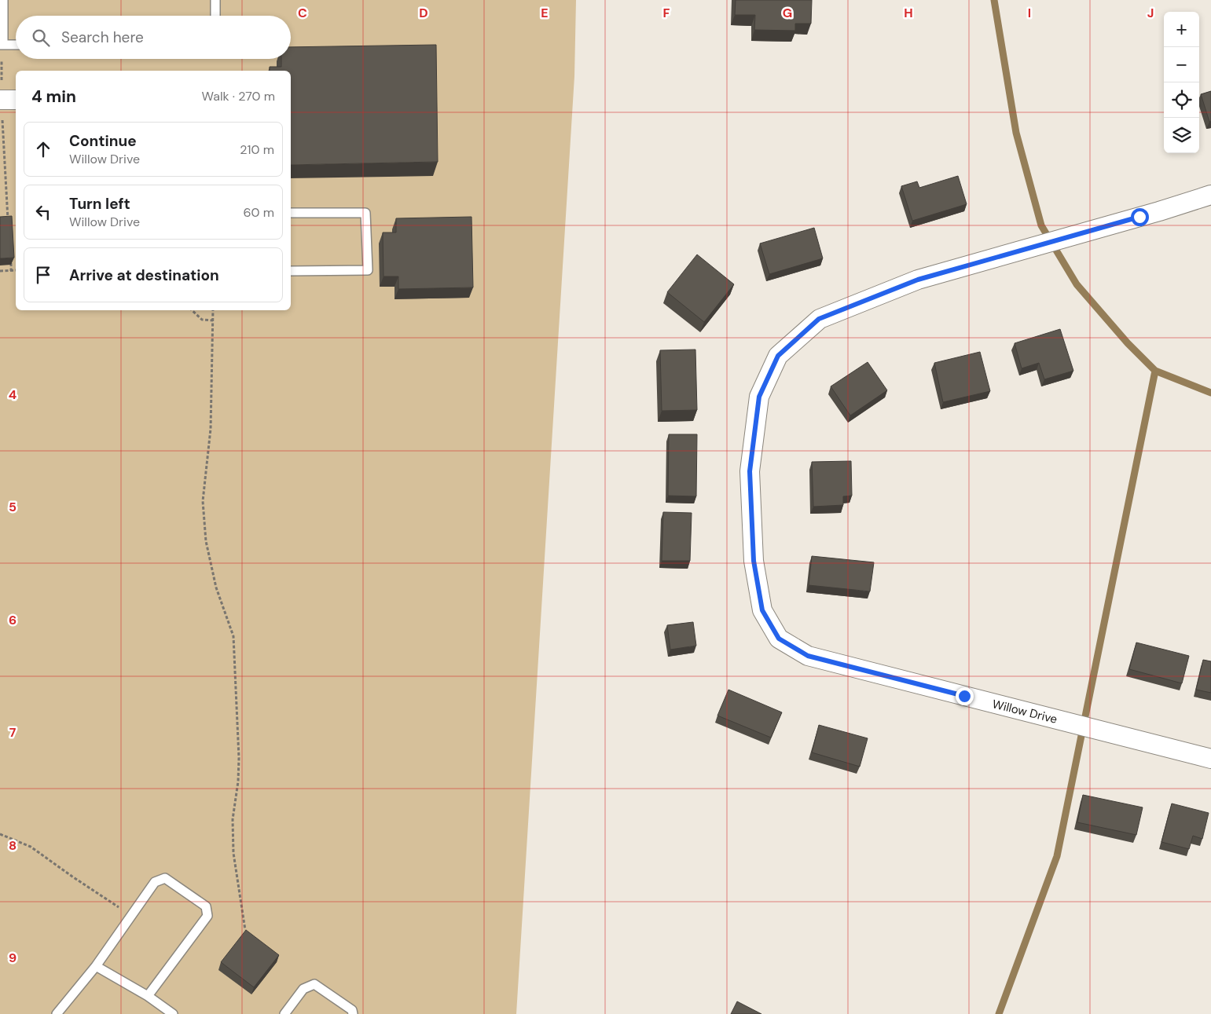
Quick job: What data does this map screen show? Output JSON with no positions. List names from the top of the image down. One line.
{"streets":{"street":["Willow Drive"]},"page":{"map_buttons":["+","−"],"search":"Search here","heading":["4 min","Walk · 270 m"],"list":[["Continue","Willow Drive","210 m"],["Turn left","Willow Drive","60 m"],"Arrive at destination"]},"grid":{"columns":["C","D","E","F","G","H","I","J"],"rows":["4","5","6","7","8","9"]}}
